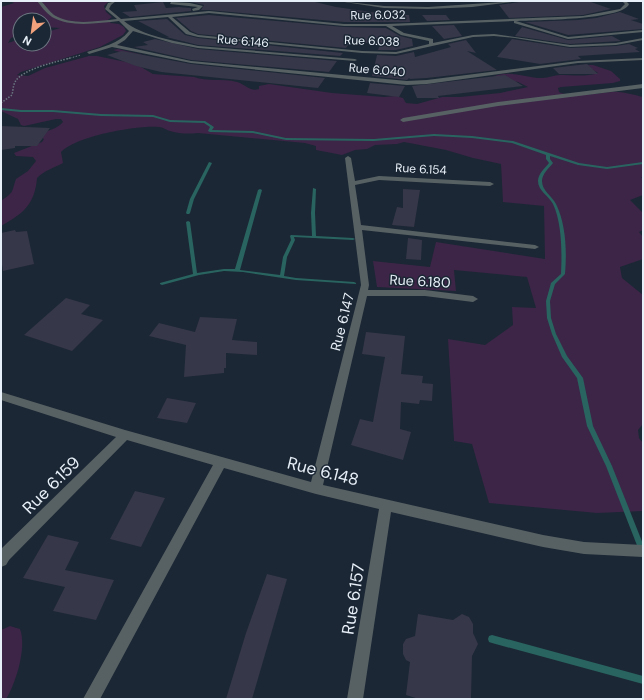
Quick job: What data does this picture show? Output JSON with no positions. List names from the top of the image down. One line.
{"streets":{"street":["Rue 6.032","Rue 6.146","Rue 6.038","Rue 6.040","Rue 6.154","Rue 6.180","Rue 6.147","Rue 6.148","Rue 6.159","Rue 6.157"]},"crossings":[["Rue 6.032","Rue 6.038"],["Rue 6.154","Rue 6.147"],["Rue 6.180","Rue 6.147"],["Rue 6.147","Rue 6.148"],["Rue 6.148","Rue 6.159"],["Rue 6.148","Rue 6.157"]],"north":"bottom left"}
